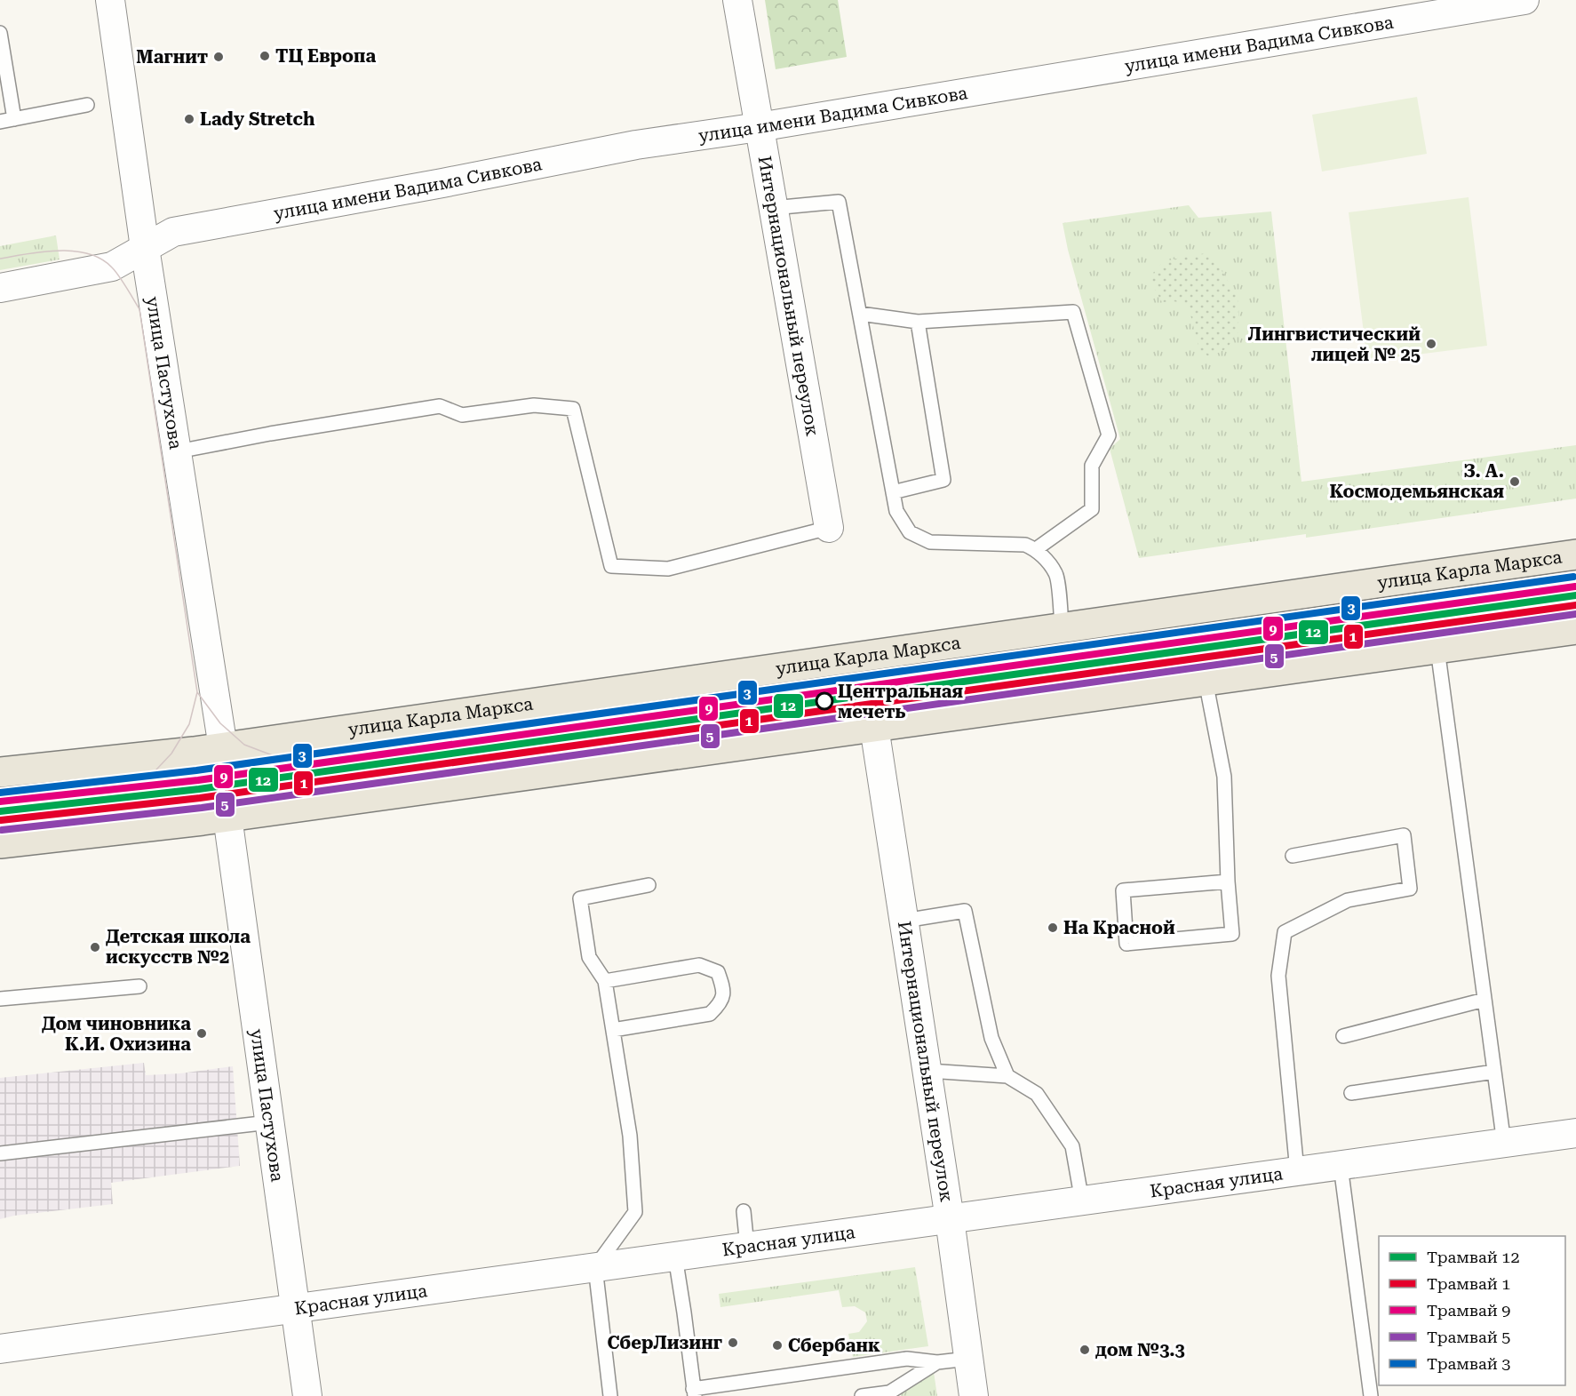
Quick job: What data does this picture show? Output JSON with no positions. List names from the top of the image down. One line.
{"streets":{"main road":["улица Карла Маркса"],"street":["улица имени Вадима Сивкова","Интернациональный переулок","улица Пастухова","Красная улица"]},"crossings":[["улица имени Вадима Сивкова","Интернациональный переулок"],["улица имени Вадима Сивкова","улица Пастухова"],["Интернациональный переулок","Красная улица"],["улица Пастухова","улица Карла Маркса"],["улица Пастухова","Красная улица"]],"places":["ТЦ Европа","Магнит","Lady Stretch","Лингвистический лицей № 25","З. А. Космодемьянская","Центральная мечеть","На Красной","Детская школа искусств №2","Дом чиновника К.И. Охизина","СберЛизинг","Сбербанк","дом №3.3"],"lines":["tram line 3","tram line 9","tram line 12","tram line 1","tram line 5"],"legend":["Трамвай 12","Трамвай 1","Трамвай 9","Трамвай 5","Трамвай 3"]}
